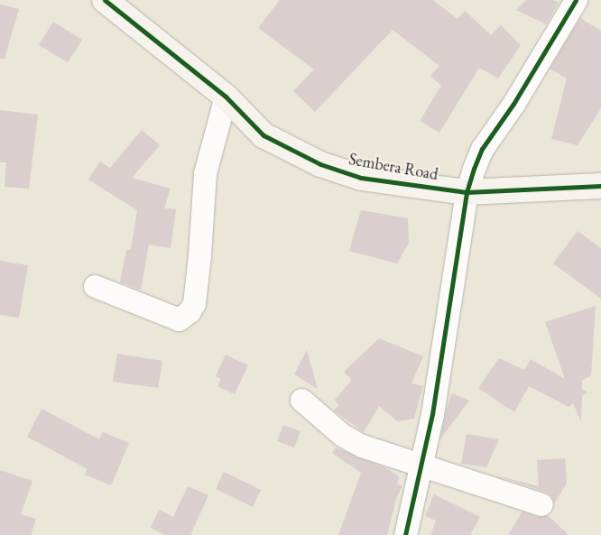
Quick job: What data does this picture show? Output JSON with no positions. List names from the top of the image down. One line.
{"streets":{"street":["Sembera Road"]}}
